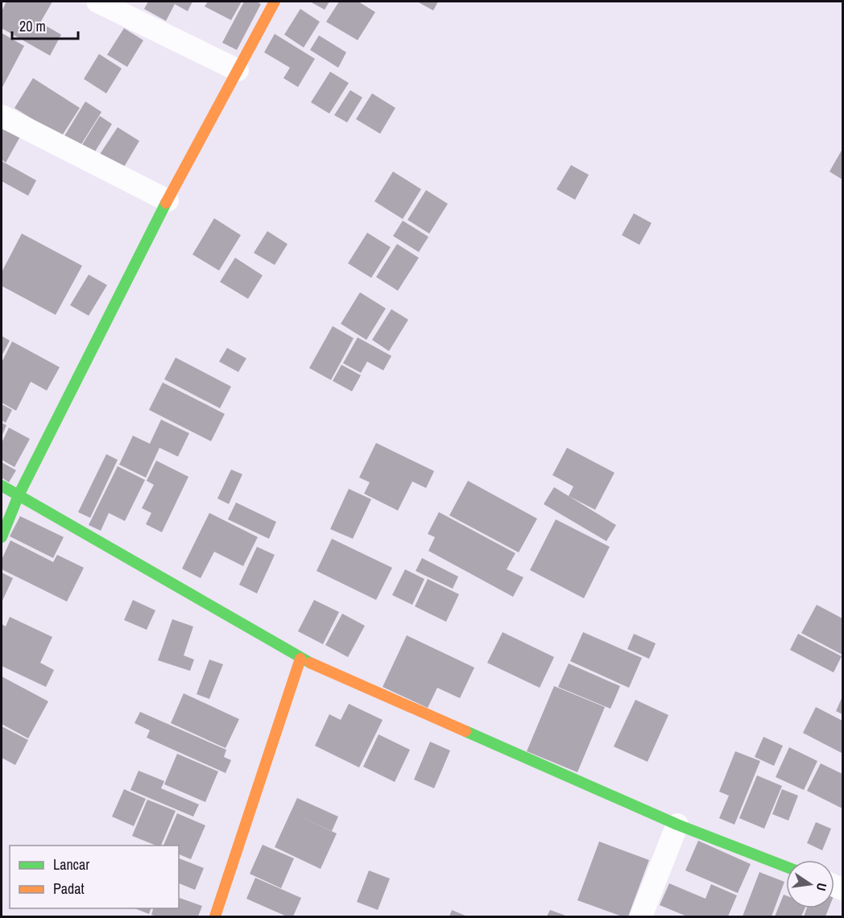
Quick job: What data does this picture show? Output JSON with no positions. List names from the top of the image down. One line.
{"legend":["Lancar","Padat"],"scale_bar":"20 m","north":"right"}
